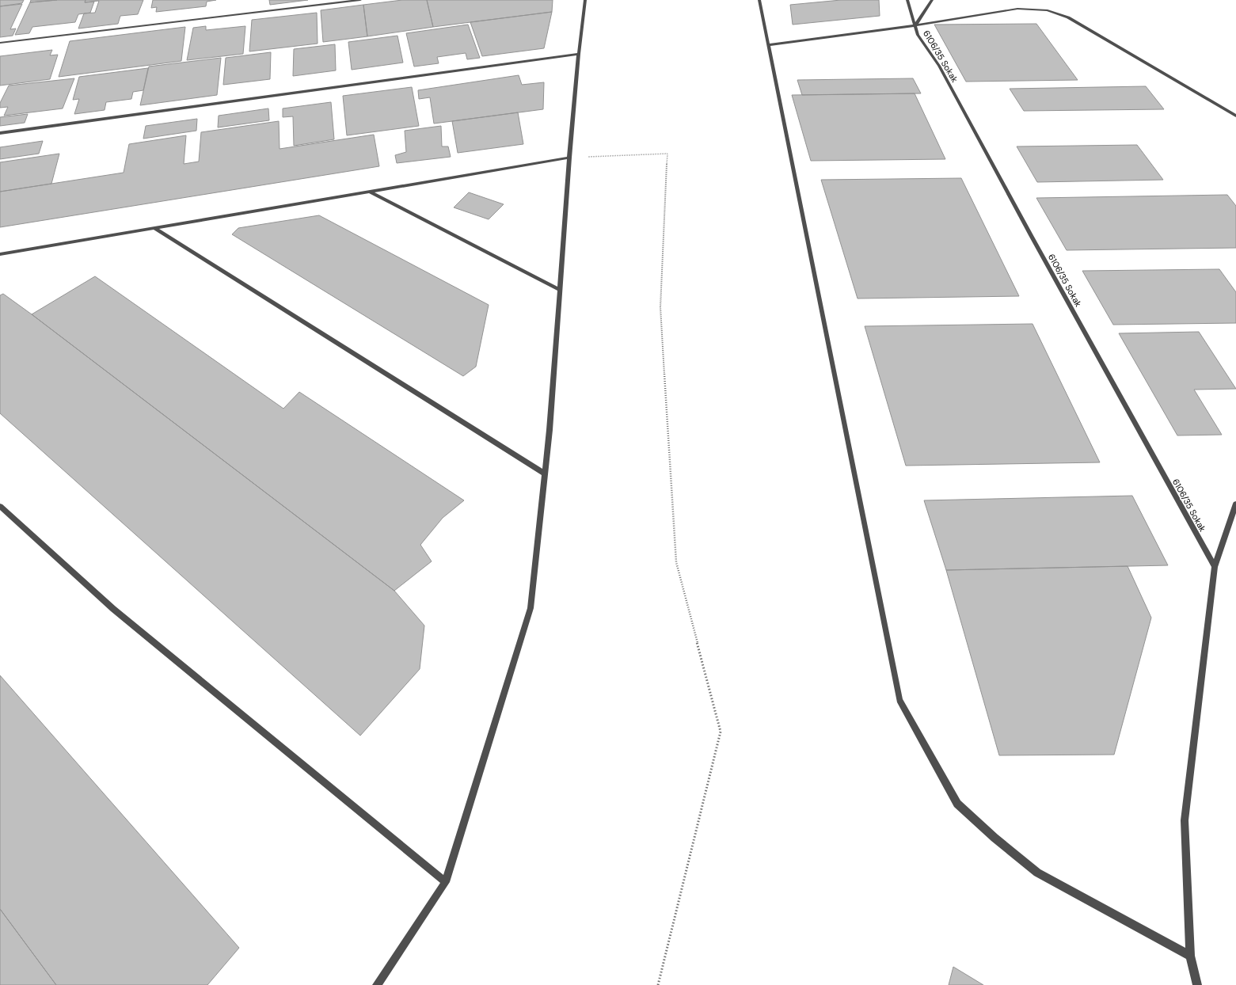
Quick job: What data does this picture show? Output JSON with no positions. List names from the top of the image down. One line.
{"streets":{"street":["6106/35 Sokak"]}}
